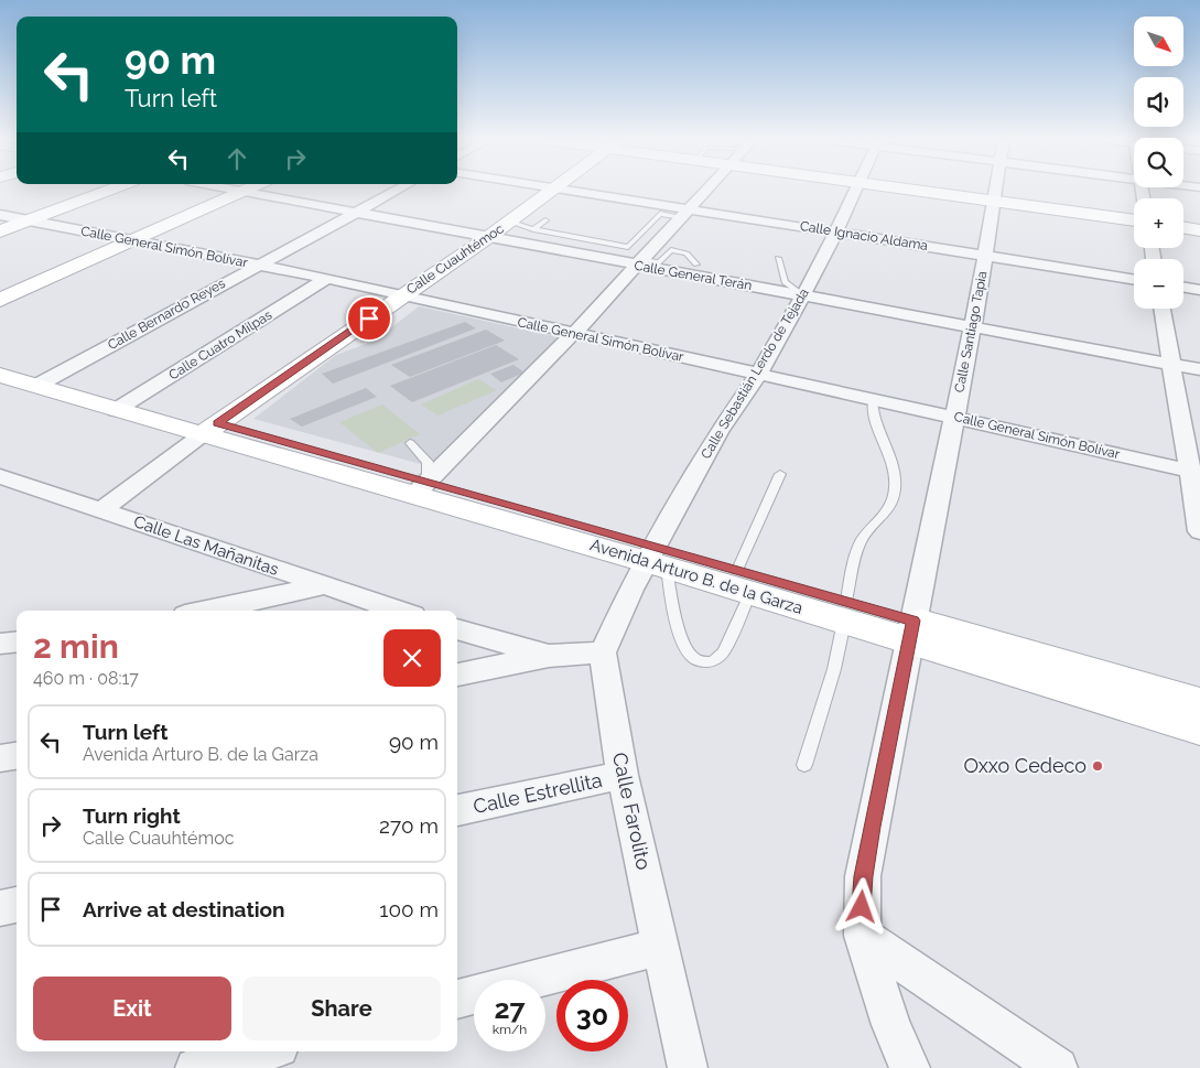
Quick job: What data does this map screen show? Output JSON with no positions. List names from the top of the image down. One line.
{"streets":{"street":["Calle Ignacio Aldama","Calle General Simón Bolívar","Calle Cuauhtémoc","Calle General Terán","Calle Bernardo Reyes","Calle Santiago Tapia","Calle Cuatro Milpas","Calle Sebastián Lerdo de Tejada","Calle Las Mañanitas","Avenida Arturo B. de la Garza","Calle Estrellita","Calle Farolito"]},"crossings":[["Calle Ignacio Aldama","Calle Santiago Tapia"],["Calle Ignacio Aldama","Calle Sebastián Lerdo de Tejada"],["Calle General Simón Bolívar","Calle Cuauhtémoc"],["Calle General Simón Bolívar","Calle Bernardo Reyes"],["Calle General Simón Bolívar","Calle Santiago Tapia"],["Calle General Simón Bolívar","Calle Cuatro Milpas"],["Calle General Simón Bolívar","Calle Sebastián Lerdo de Tejada"],["Calle Cuauhtémoc","Calle General Terán"],["Calle Cuauhtémoc","Calle Las Mañanitas"],["Calle Cuauhtémoc","Avenida Arturo B. de la Garza"],["Calle General Terán","Calle Bernardo Reyes"],["Calle General Terán","Calle Santiago Tapia"],["Calle General Terán","Calle Sebastián Lerdo de Tejada"],["Calle Bernardo Reyes","Avenida Arturo B. de la Garza"],["Calle Santiago Tapia","Avenida Arturo B. de la Garza"],["Calle Cuatro Milpas","Avenida Arturo B. de la Garza"],["Calle Sebastián Lerdo de Tejada","Avenida Arturo B. de la Garza"],["Calle Estrellita","Calle Farolito"]],"places":["Oxxo Cedeco"],"north":"bottom right","page":{"map_buttons":["+","−"],"turn":["90 m","Turn left"],"heading":["2 min","460 m · 08:17"],"list":[{"name":"Turn left","note":"Avenida Arturo B. de la Garza","value":"90 m"},{"name":"Turn right","note":"Calle Cuauhtémoc","value":"270 m"},{"name":"Arrive at destination","value":"100 m"}],"buttons":["Exit","Share"],"speed":"27 km/h","limit":"30"}}
